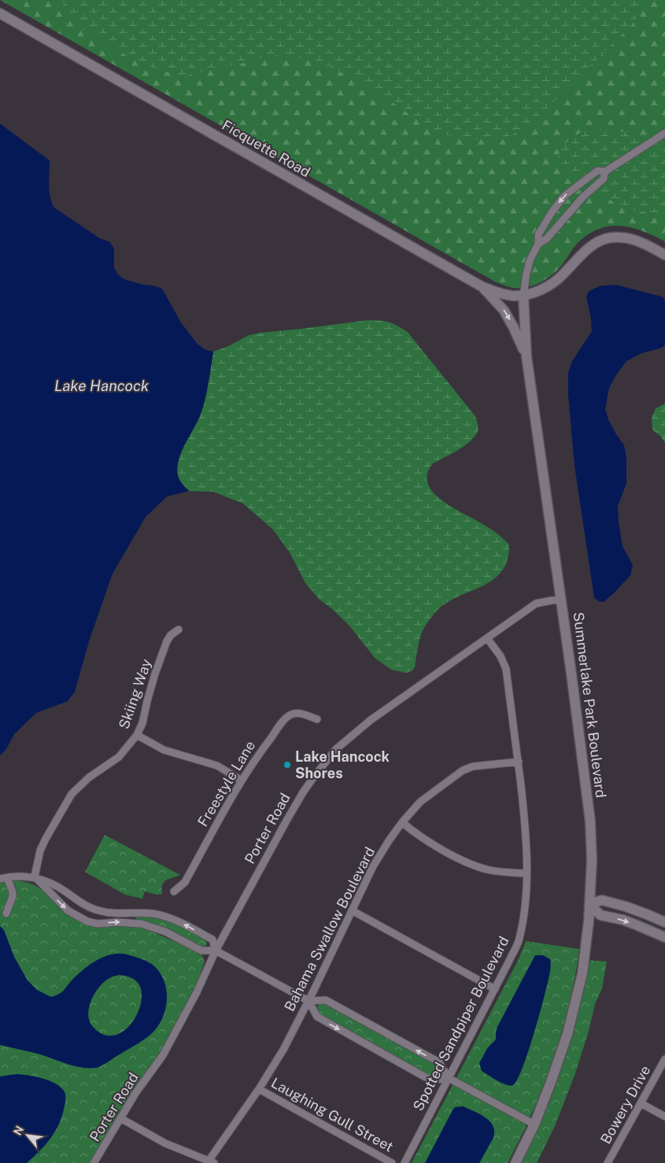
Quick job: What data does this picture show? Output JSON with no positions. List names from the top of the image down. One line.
{"streets":{"main road":["Ficquette Road","Summerlake Park Boulevard"],"street":["Skiing Way","Freestyle Lane","Porter Road","Bahama Swallow Boulevard","Spotted Sandpiper Boulevard","Bowery Drive","Laughing Gull Street"]},"crossings":[["Ficquette Road","Summerlake Park Boulevard"],["Summerlake Park Boulevard","Porter Road"],["Porter Road","Spotted Sandpiper Boulevard"],["Bahama Swallow Boulevard","Spotted Sandpiper Boulevard"],["Bahama Swallow Boulevard","Laughing Gull Street"]],"water":["Lake Hancock"],"places":["Lake Hancock Shores"],"north":"top left"}
